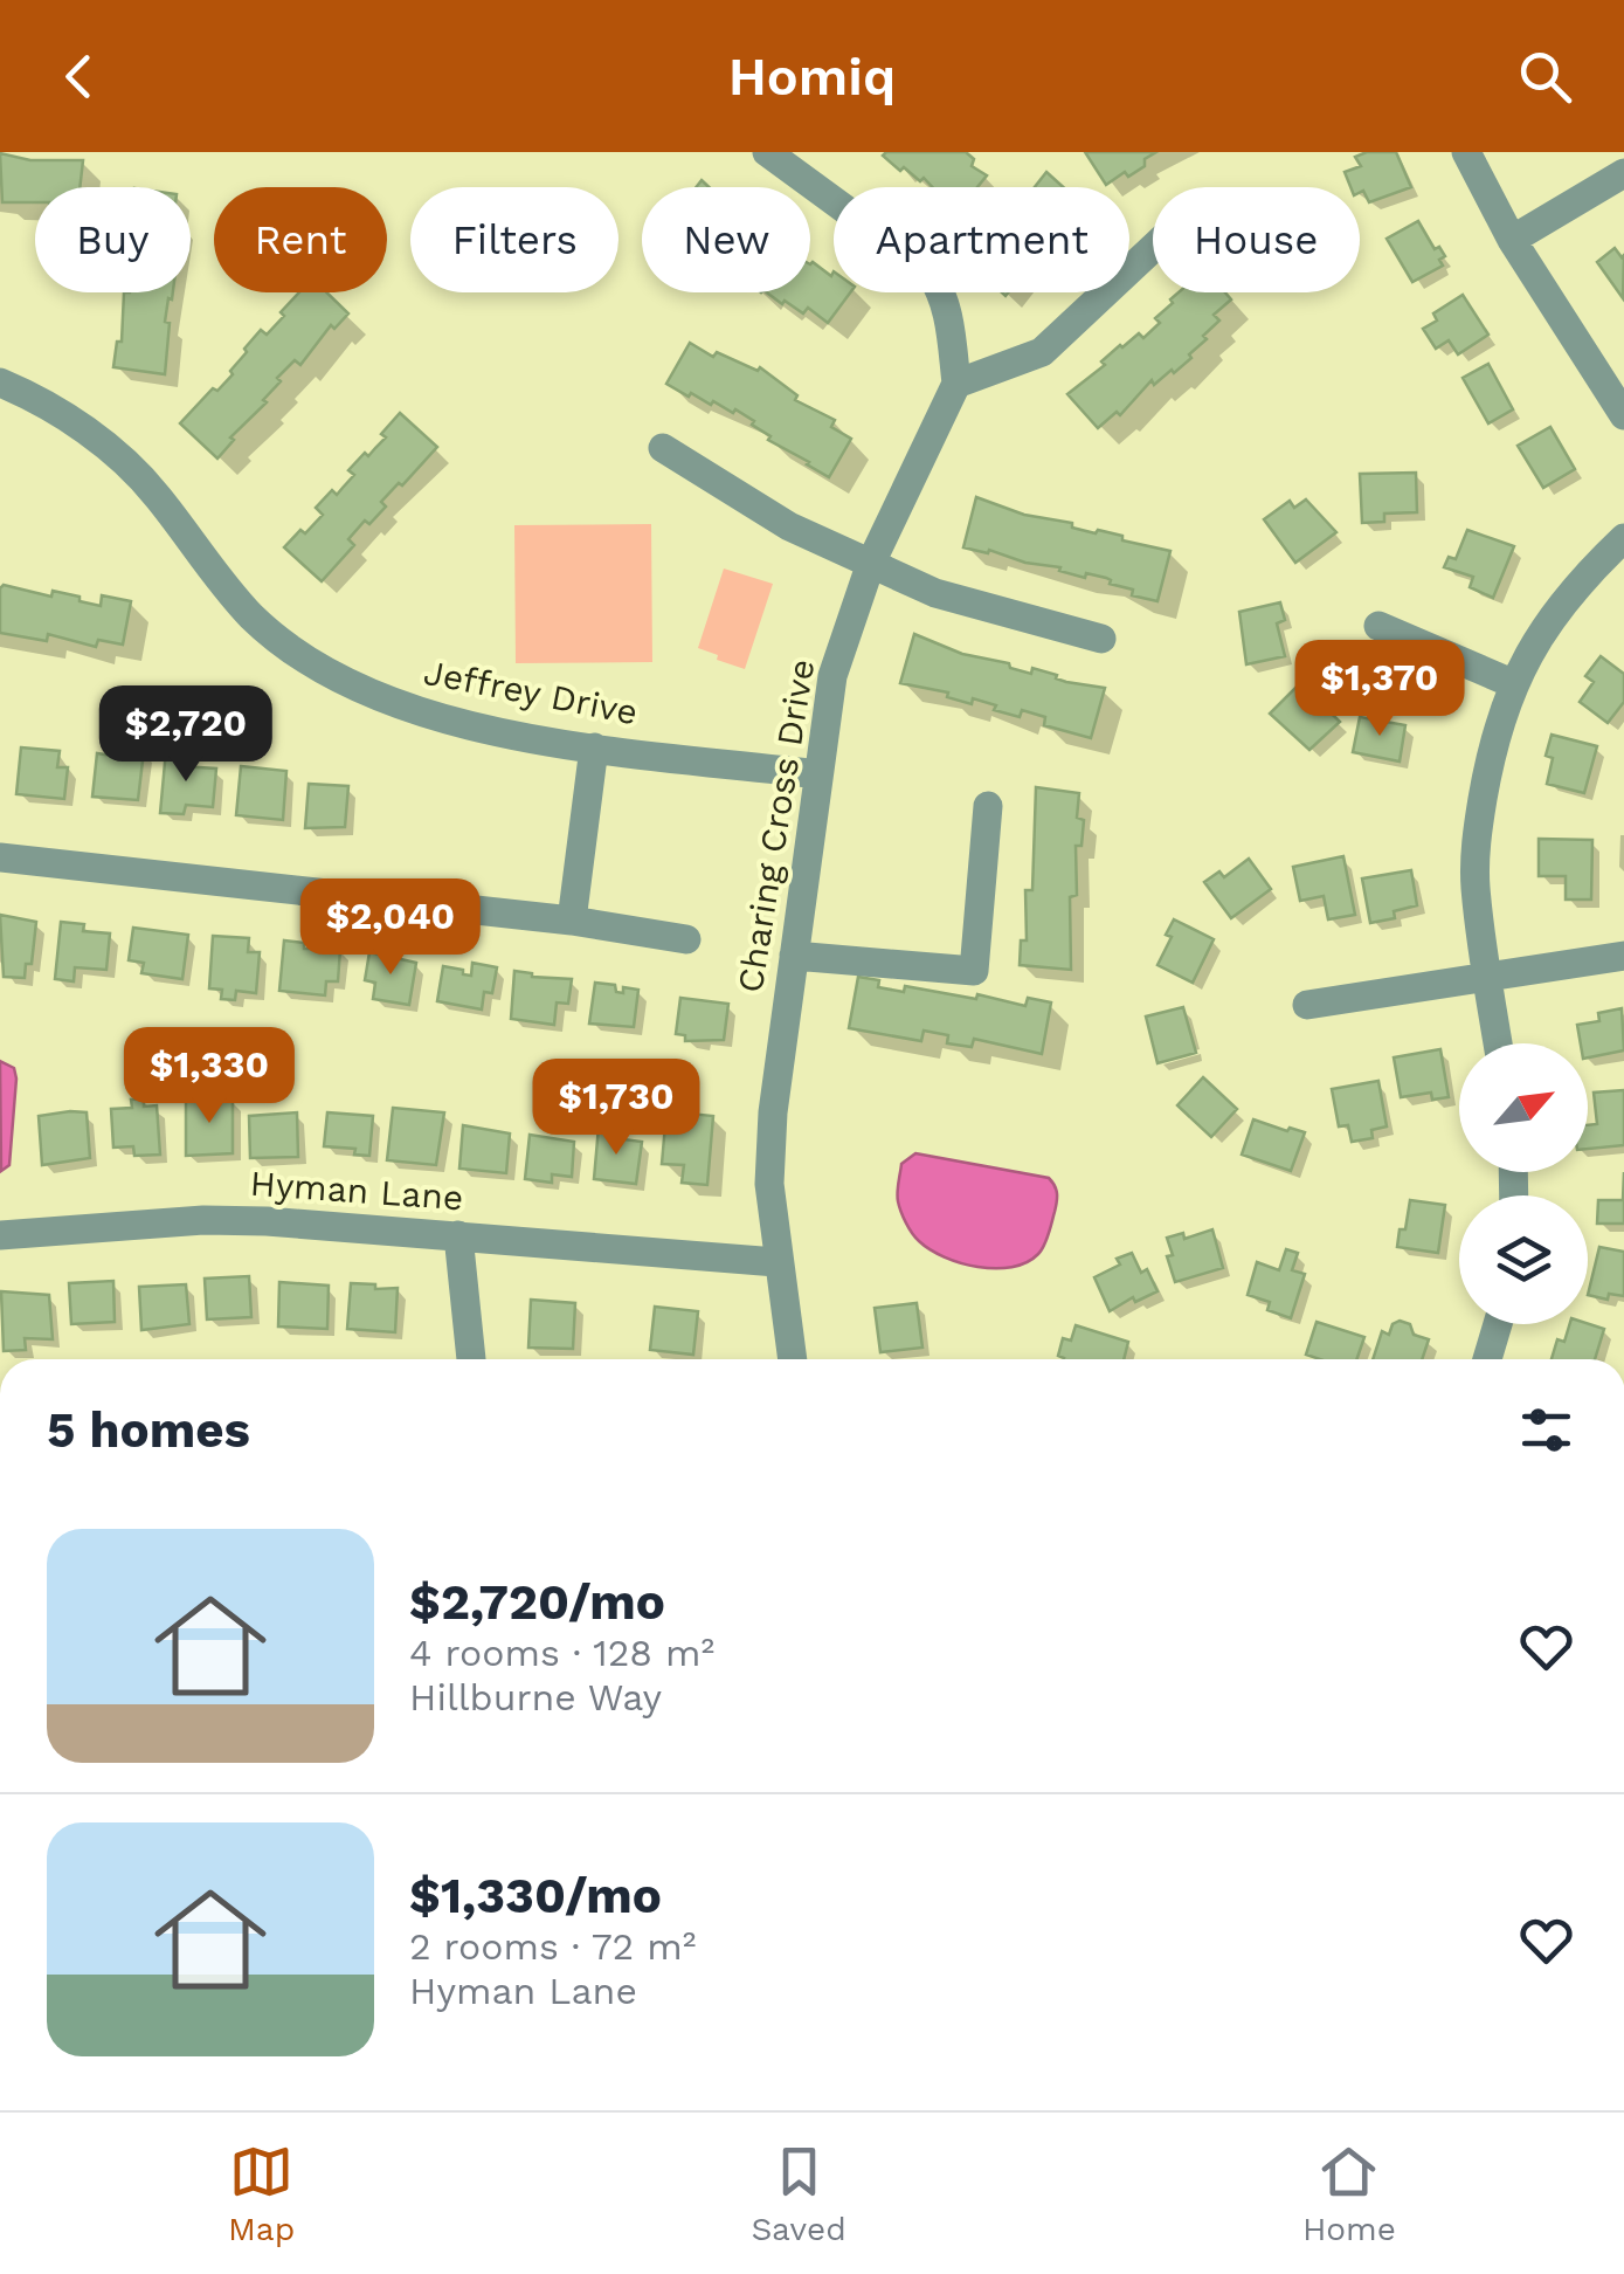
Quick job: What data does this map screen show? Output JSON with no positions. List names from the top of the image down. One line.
{"streets":{"street":["Jeffrey Drive","Charing Cross Drive","Hyman Lane"]},"crossings":[["Jeffrey Drive","Charing Cross Drive"],["Charing Cross Drive","Hyman Lane"]],"north":"top right","page":{"header":"Homiq","chip":["Buy","Rent","Filters","New","Apartment","House"],"price":["$1,370","$2,720","$2,040","$1,330","$1,730"],"heading":"5 homes","list":[{"name":"$2,720/mo","note":"4 rooms · 128 m² · Hillburne Way"},{"name":"$1,330/mo","note":"2 rooms · 72 m² · Hyman Lane"}],"tabs":["Map","Saved","Home"]}}
